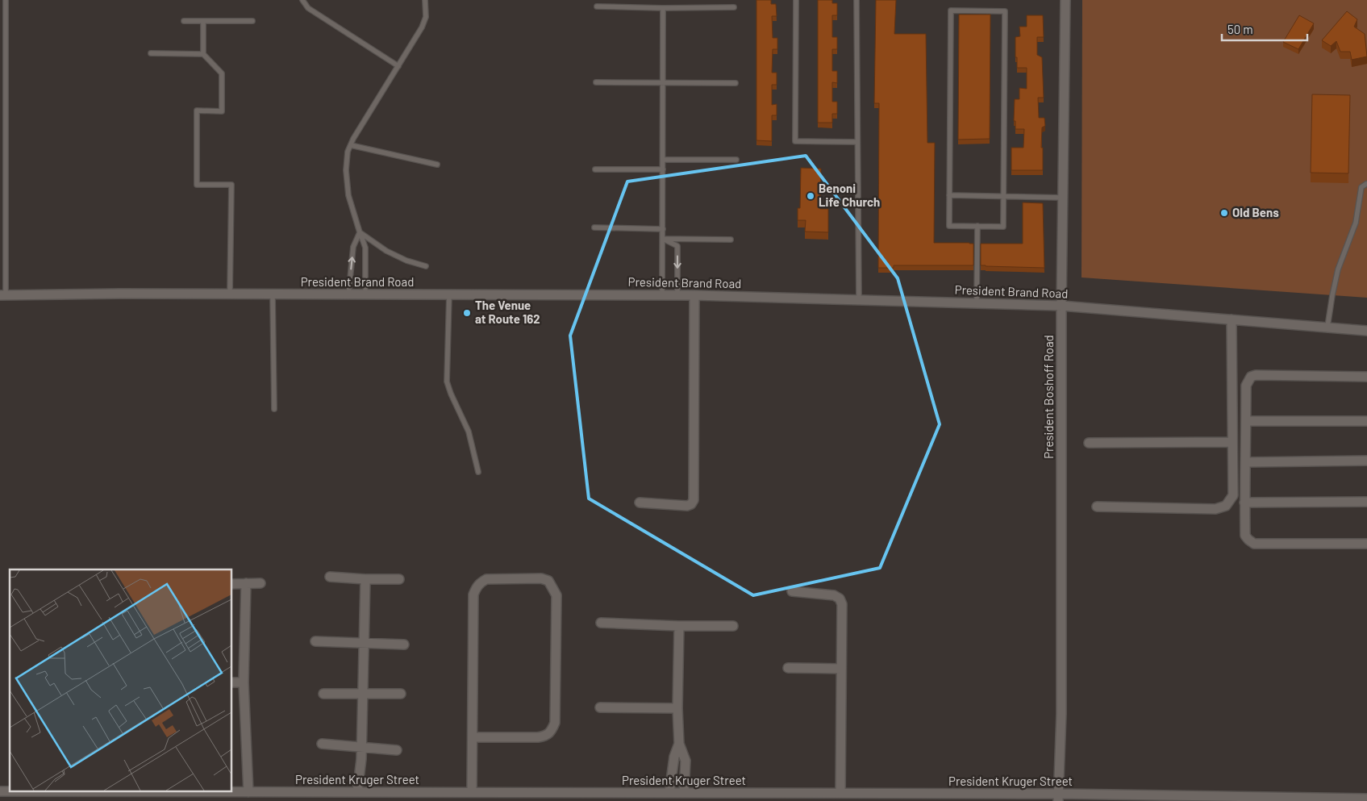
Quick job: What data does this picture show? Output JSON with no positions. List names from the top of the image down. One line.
{"streets":{"street":["President Brand Road","President Boshoff Road","President Kruger Street"]},"crossings":[["President Brand Road","President Boshoff Road"],["President Boshoff Road","President Kruger Street"]],"places":["Benoni Life Church","Old Bens","The Venue at Route 162"],"scale_bar":"50 m"}
